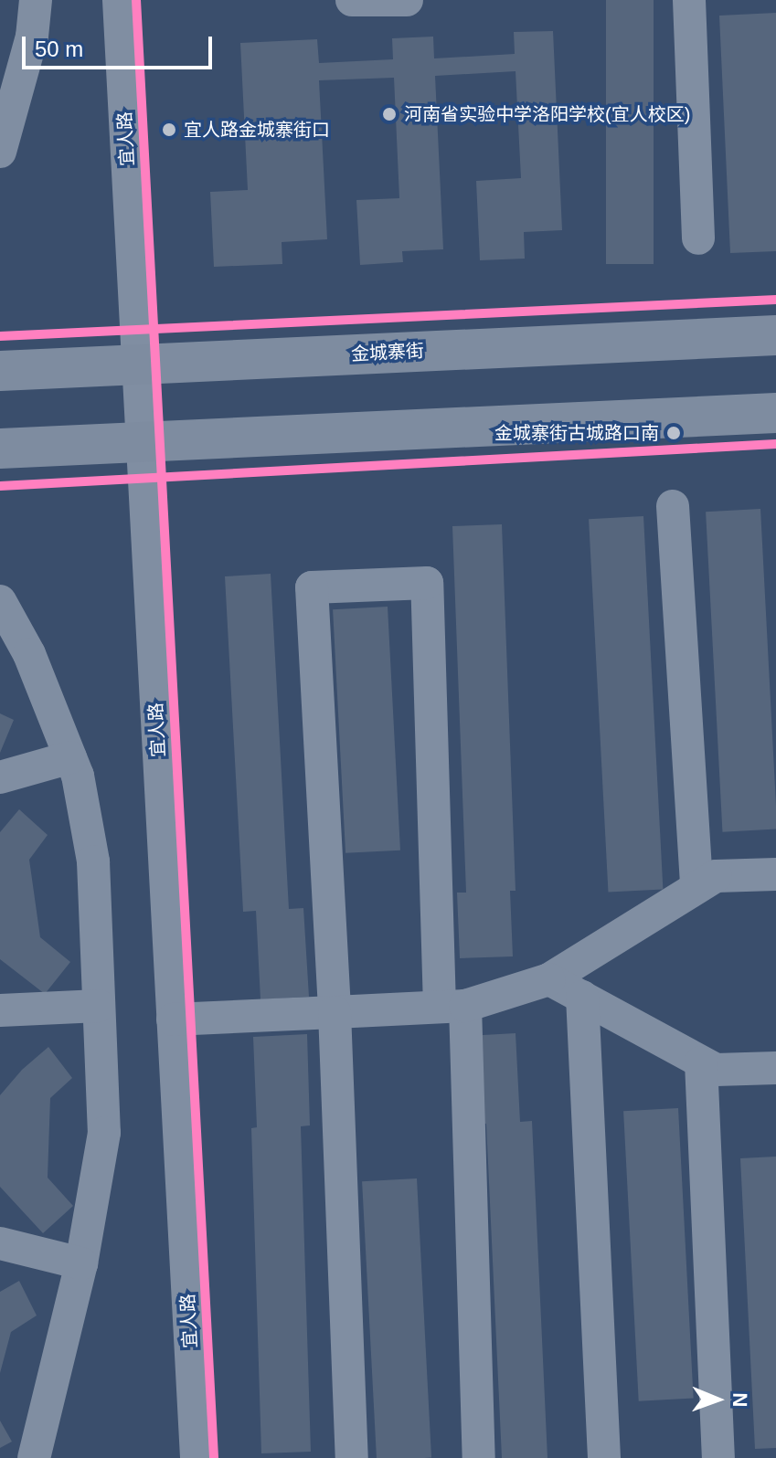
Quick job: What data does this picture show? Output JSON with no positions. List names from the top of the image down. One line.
{"streets":{"main road":["金城寨街"],"street":["宜人路"]},"crossings":[["宜人路","金城寨街"]],"places":["河南省实验中学洛阳学校(宜人校区)","宜人路金城寨街口","金城寨街古城路口南"],"scale_bar":"50 m","north":"right"}
